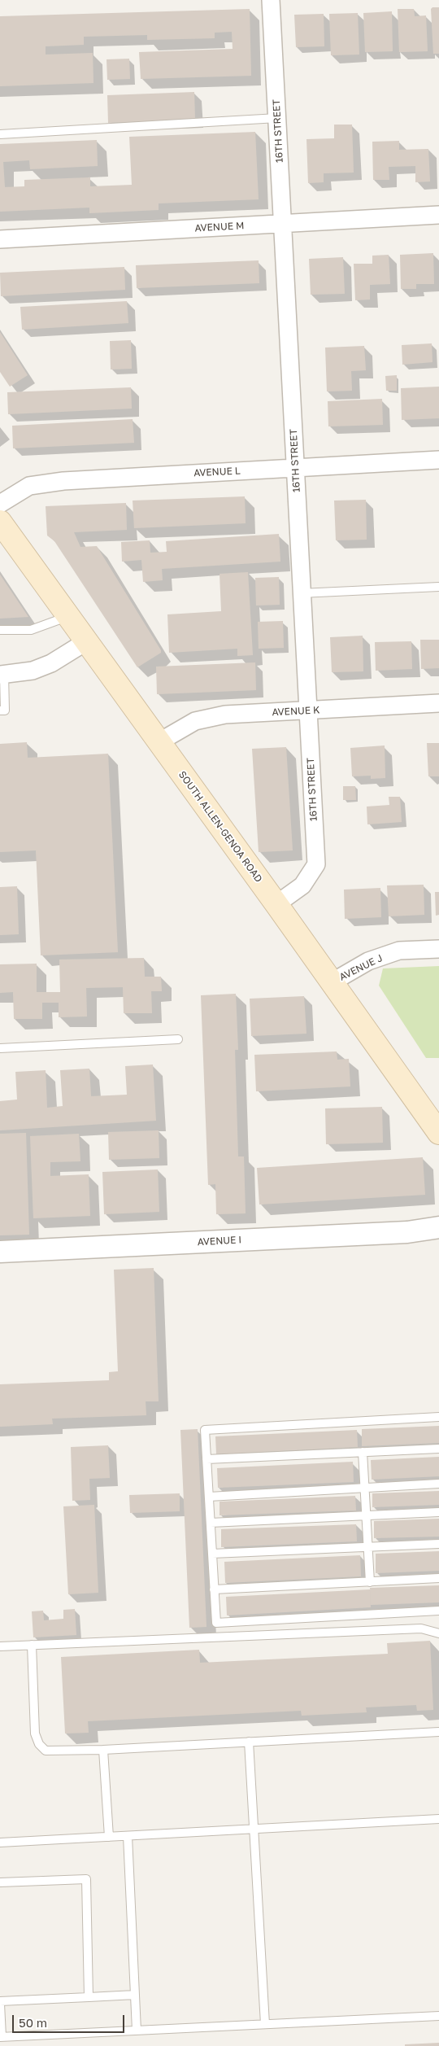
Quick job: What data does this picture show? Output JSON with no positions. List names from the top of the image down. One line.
{"streets":{"main road":["SOUTH ALLEN-GENOA ROAD"],"street":["16TH STREET","AVENUE M","AVENUE L","AVENUE K","AVENUE J","AVENUE I"]},"crossings":[["16TH STREET","AVENUE M"],["16TH STREET","AVENUE L"],["16TH STREET","AVENUE K"],["16TH STREET","SOUTH ALLEN-GENOA ROAD"],["AVENUE K","SOUTH ALLEN-GENOA ROAD"],["SOUTH ALLEN-GENOA ROAD","AVENUE J"]],"scale_bar":"50 m"}
